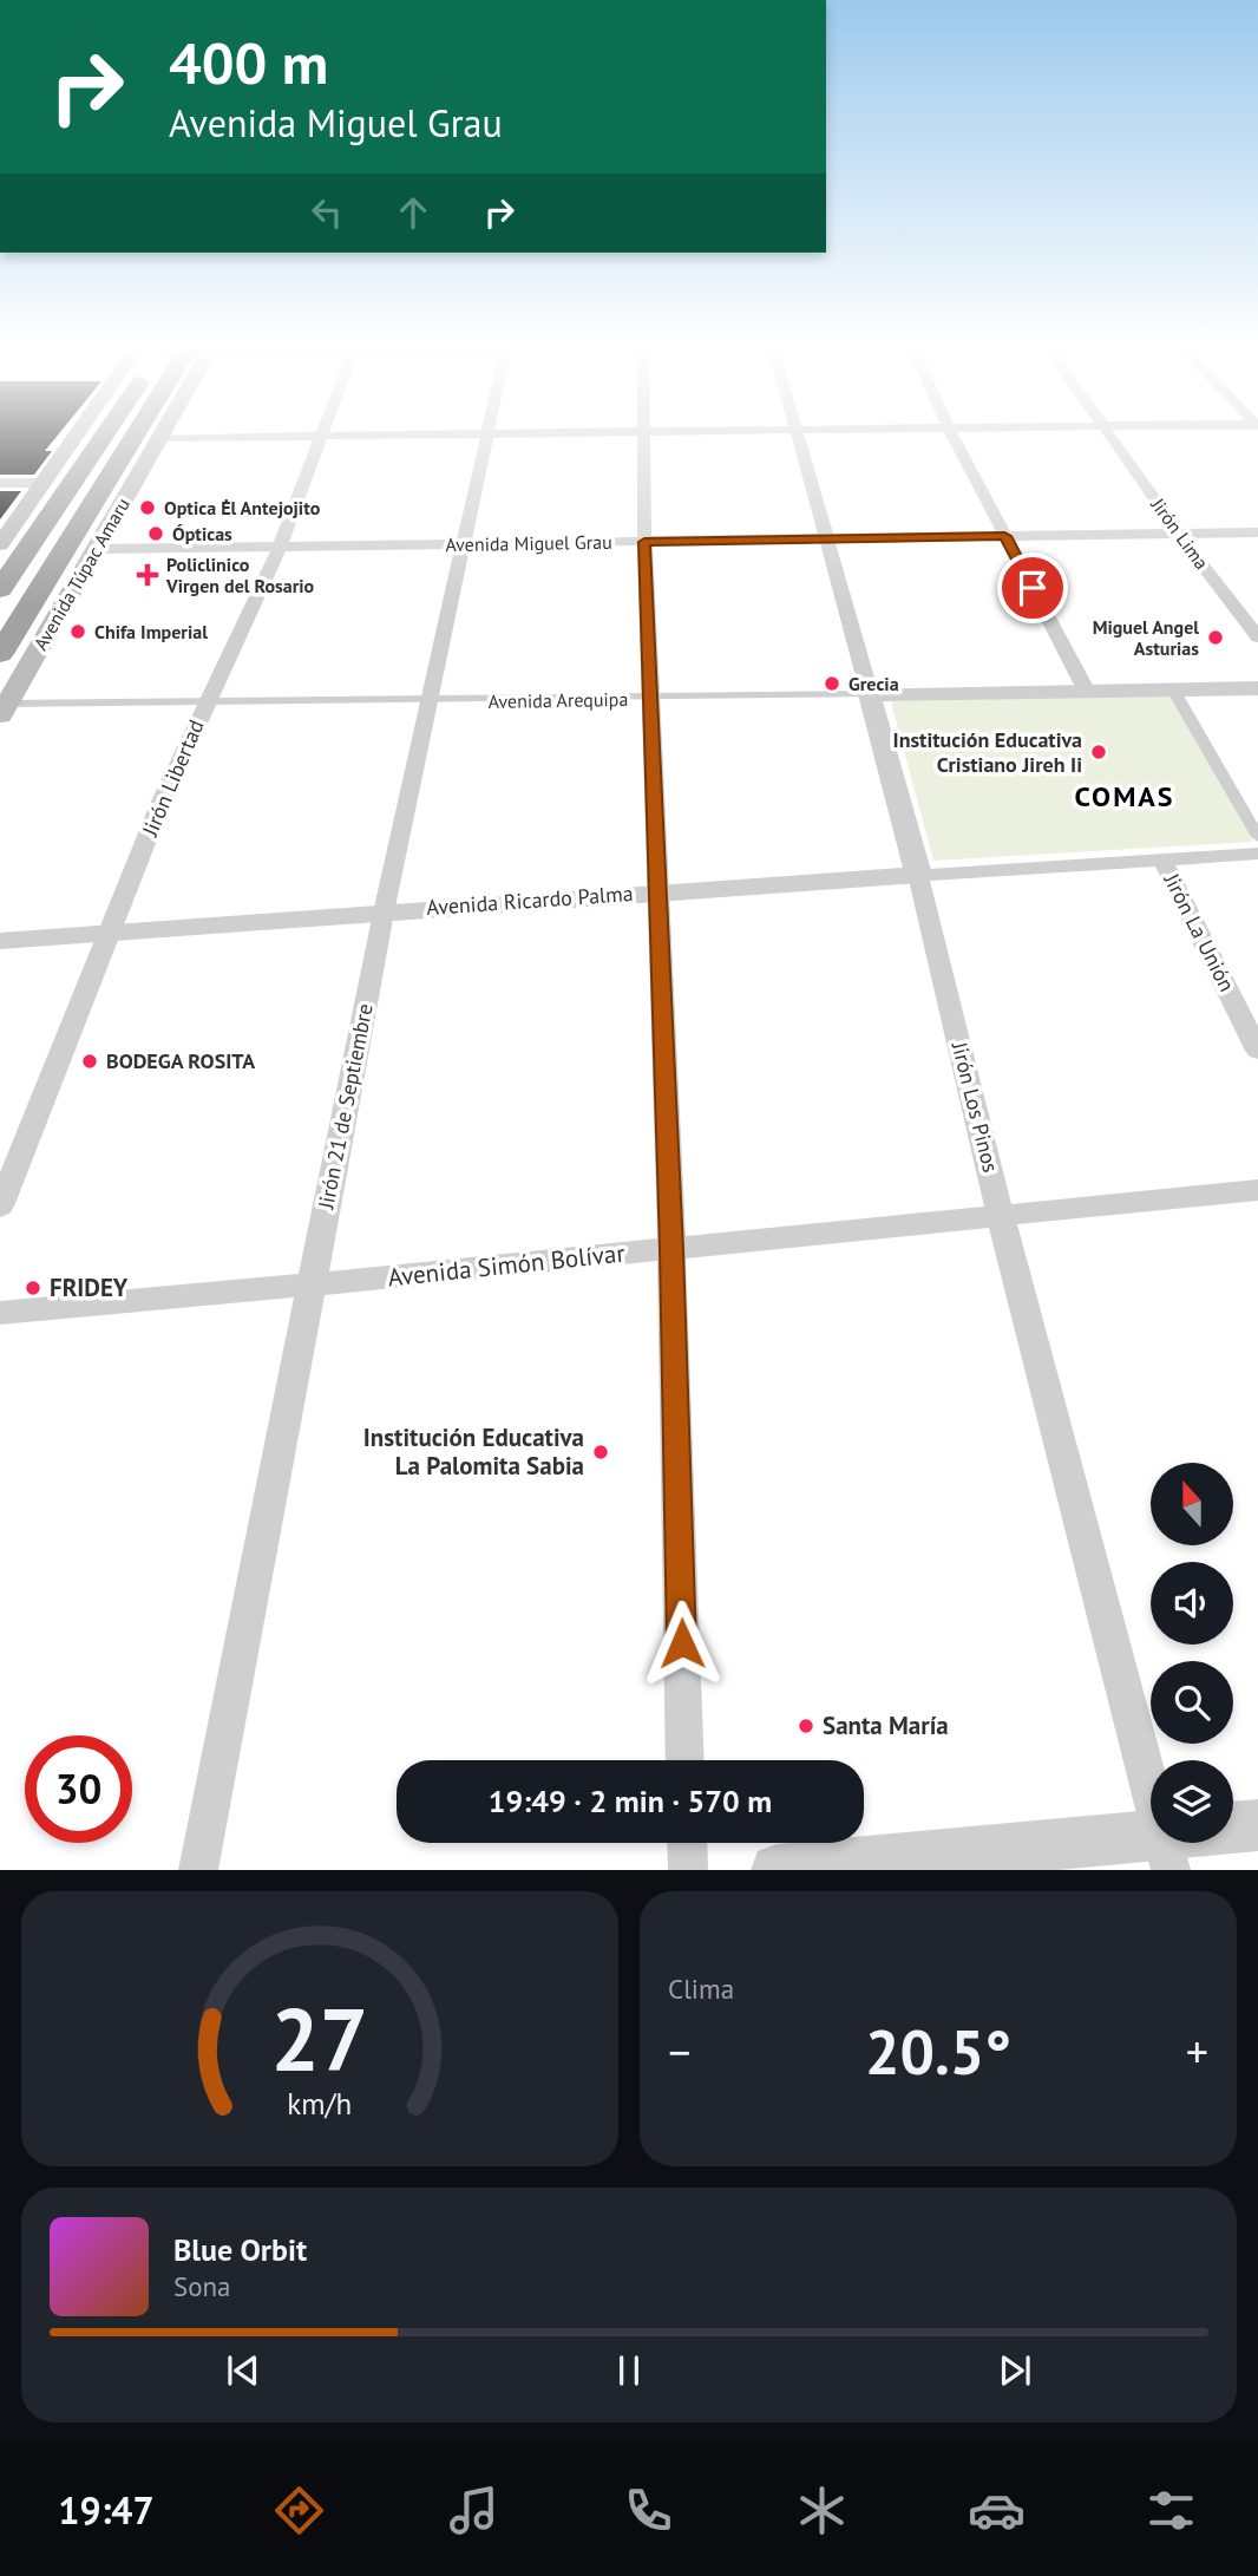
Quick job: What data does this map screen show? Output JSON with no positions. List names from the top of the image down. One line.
{"streets":{"highway":["Avenida Túpac Amaru"],"street":["Jirón Lima","Avenida Miguel Grau","Avenida Arequipa","Jirón Libertad","Avenida Ricardo Palma","Jirón La Unión","Jirón 21 de Septiembre","Jirón Los Pinos","Avenida Simón Bolívar"]},"crossings":[["Jirón Lima","Avenida Miguel Grau"],["Avenida Miguel Grau","Avenida Túpac Amaru"],["Avenida Miguel Grau","Jirón Libertad"],["Avenida Miguel Grau","Jirón 21 de Septiembre"],["Avenida Miguel Grau","Jirón Los Pinos"],["Avenida Túpac Amaru","Avenida Arequipa"],["Avenida Arequipa","Jirón Libertad"],["Avenida Arequipa","Jirón 21 de Septiembre"],["Avenida Arequipa","Jirón Los Pinos"],["Jirón Libertad","Avenida Ricardo Palma"],["Avenida Ricardo Palma","Jirón La Unión"],["Avenida Ricardo Palma","Jirón 21 de Septiembre"],["Avenida Ricardo Palma","Jirón Los Pinos"],["Jirón 21 de Septiembre","Avenida Simón Bolívar"],["Jirón Los Pinos","Avenida Simón Bolívar"]],"districts":["COMAS"],"places":{"other":["Optica Ėl Antejojito","Ópticas","Chifa Imperial","Miguel Angel Asturias","Grecia","Institución Educativa Cristiano Jireh Ii","BODEGA ROSITA","FRIDEY","Institución Educativa La Palomita Sabia","Santa María"],"health":["Policlinico Virgen del Rosario"]},"north":"top","page":{"turn":["400 m","Avenida Miguel Grau"],"limit":"30","trip":"19:49 · 2 min · 570 m","tile":"Clima","heat":["−","20.5°","+"],"song":["Blue Orbit","Sona"],"tabs":"19:47","gauge":["27","km/h"]}}
